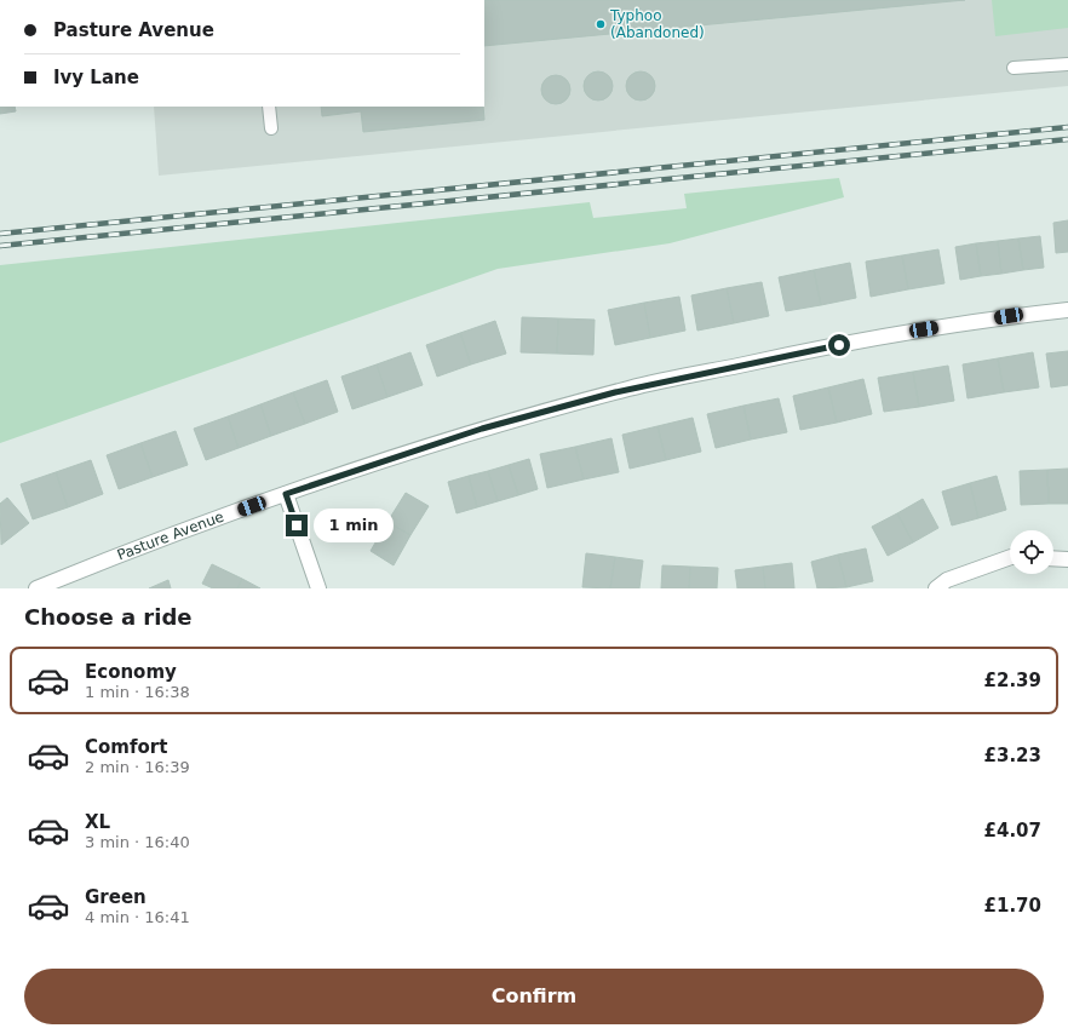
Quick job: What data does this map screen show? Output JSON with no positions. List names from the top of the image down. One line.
{"streets":{"street":["Pasture Avenue"]},"places":["Typhoo (Abandoned)"],"page":{"banner":["Pasture Avenue","Ivy Lane"],"bubble":"1 min","heading":"Choose a ride","list":[{"name":"Economy","note":"1 min · 16:38","value":"£2.39"},{"name":"Comfort","note":"2 min · 16:39","value":"£3.23"},{"name":"XL","note":"3 min · 16:40","value":"£4.07"},{"name":"Green","note":"4 min · 16:41","value":"£1.70"}],"buttons":"Confirm"}}
